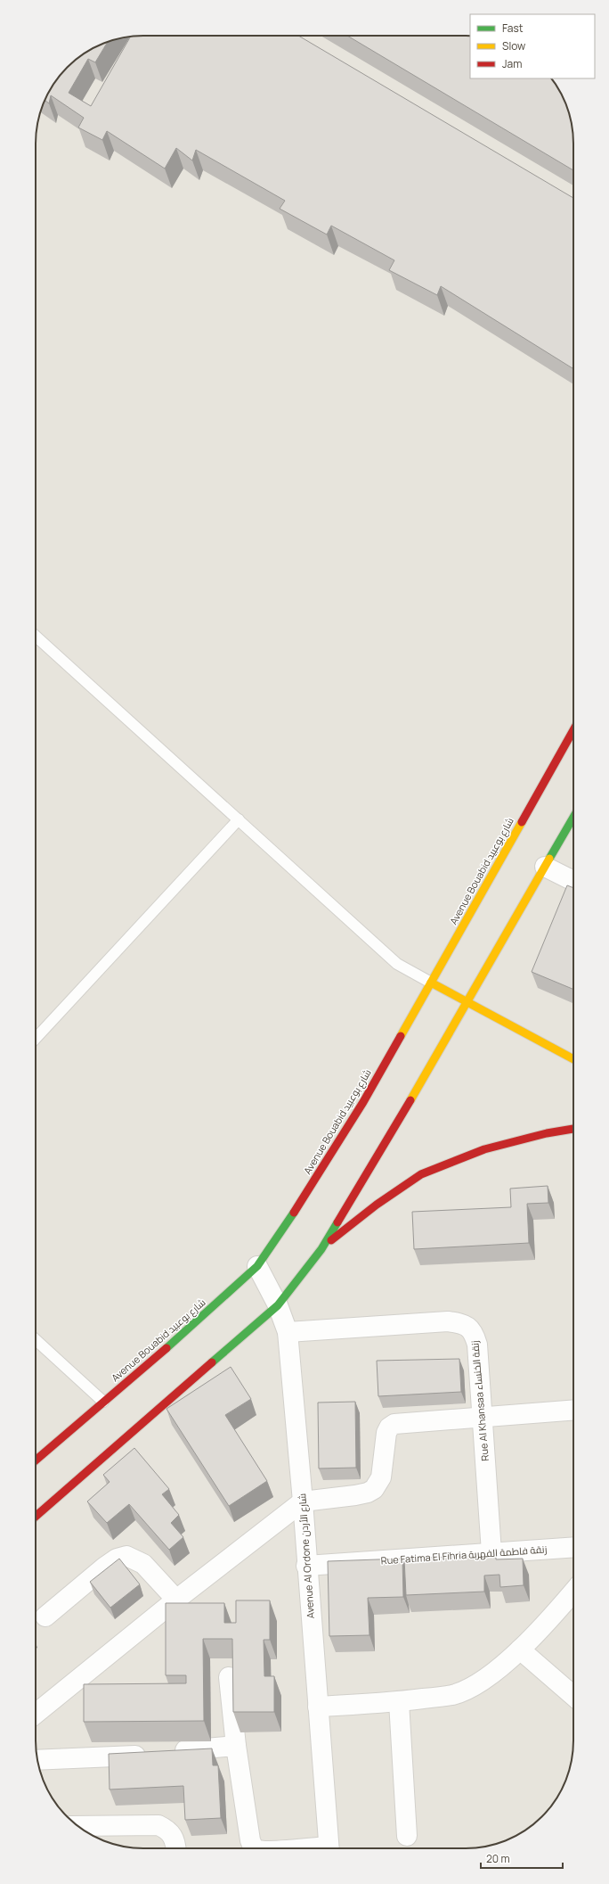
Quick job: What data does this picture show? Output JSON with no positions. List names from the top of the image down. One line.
{"streets":{"street":["Avenue Bouabid شارع بوعبيد","Rue Al Khansaa زنقة الخنساء","Rue Fatima El Fihria زنقة فاطمة الفهربة","Avenue Al Ordone شارع الأردن"]},"crossings":[["Avenue Bouabid شارع بوعبيد","Avenue Al Ordone شارع الأردن"],["Rue Al Khansaa زنقة الخنساء","Rue Fatima El Fihria زنقة فاطمة الفهربة"],["Rue Al Khansaa زنقة الخنساء","Avenue Al Ordone شارع الأردن"],["Rue Fatima El Fihria زنقة فاطمة الفهربة","Avenue Al Ordone شارع الأردن"]],"legend":["Fast","Slow","Jam"],"scale_bar":"20 m"}
